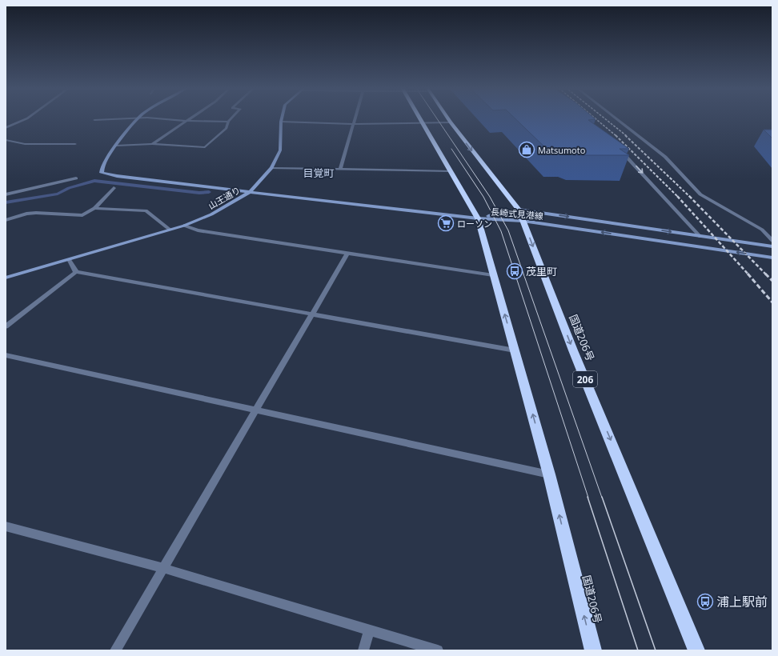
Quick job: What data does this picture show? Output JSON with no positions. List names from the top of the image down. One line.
{"streets":{"highway":["国道206号","206"],"street":["山王通り","長崎式見港線"]},"crossings":[["山王通り","長崎式見港線"],["山王通り","国道206号"],["長崎式見港線","国道206号"]],"districts":["目覚町"],"places":{"shop":["Matsumoto"],"supermarket":["ローソン"],"bus stop":["茂里町","浦上駅前"]}}
